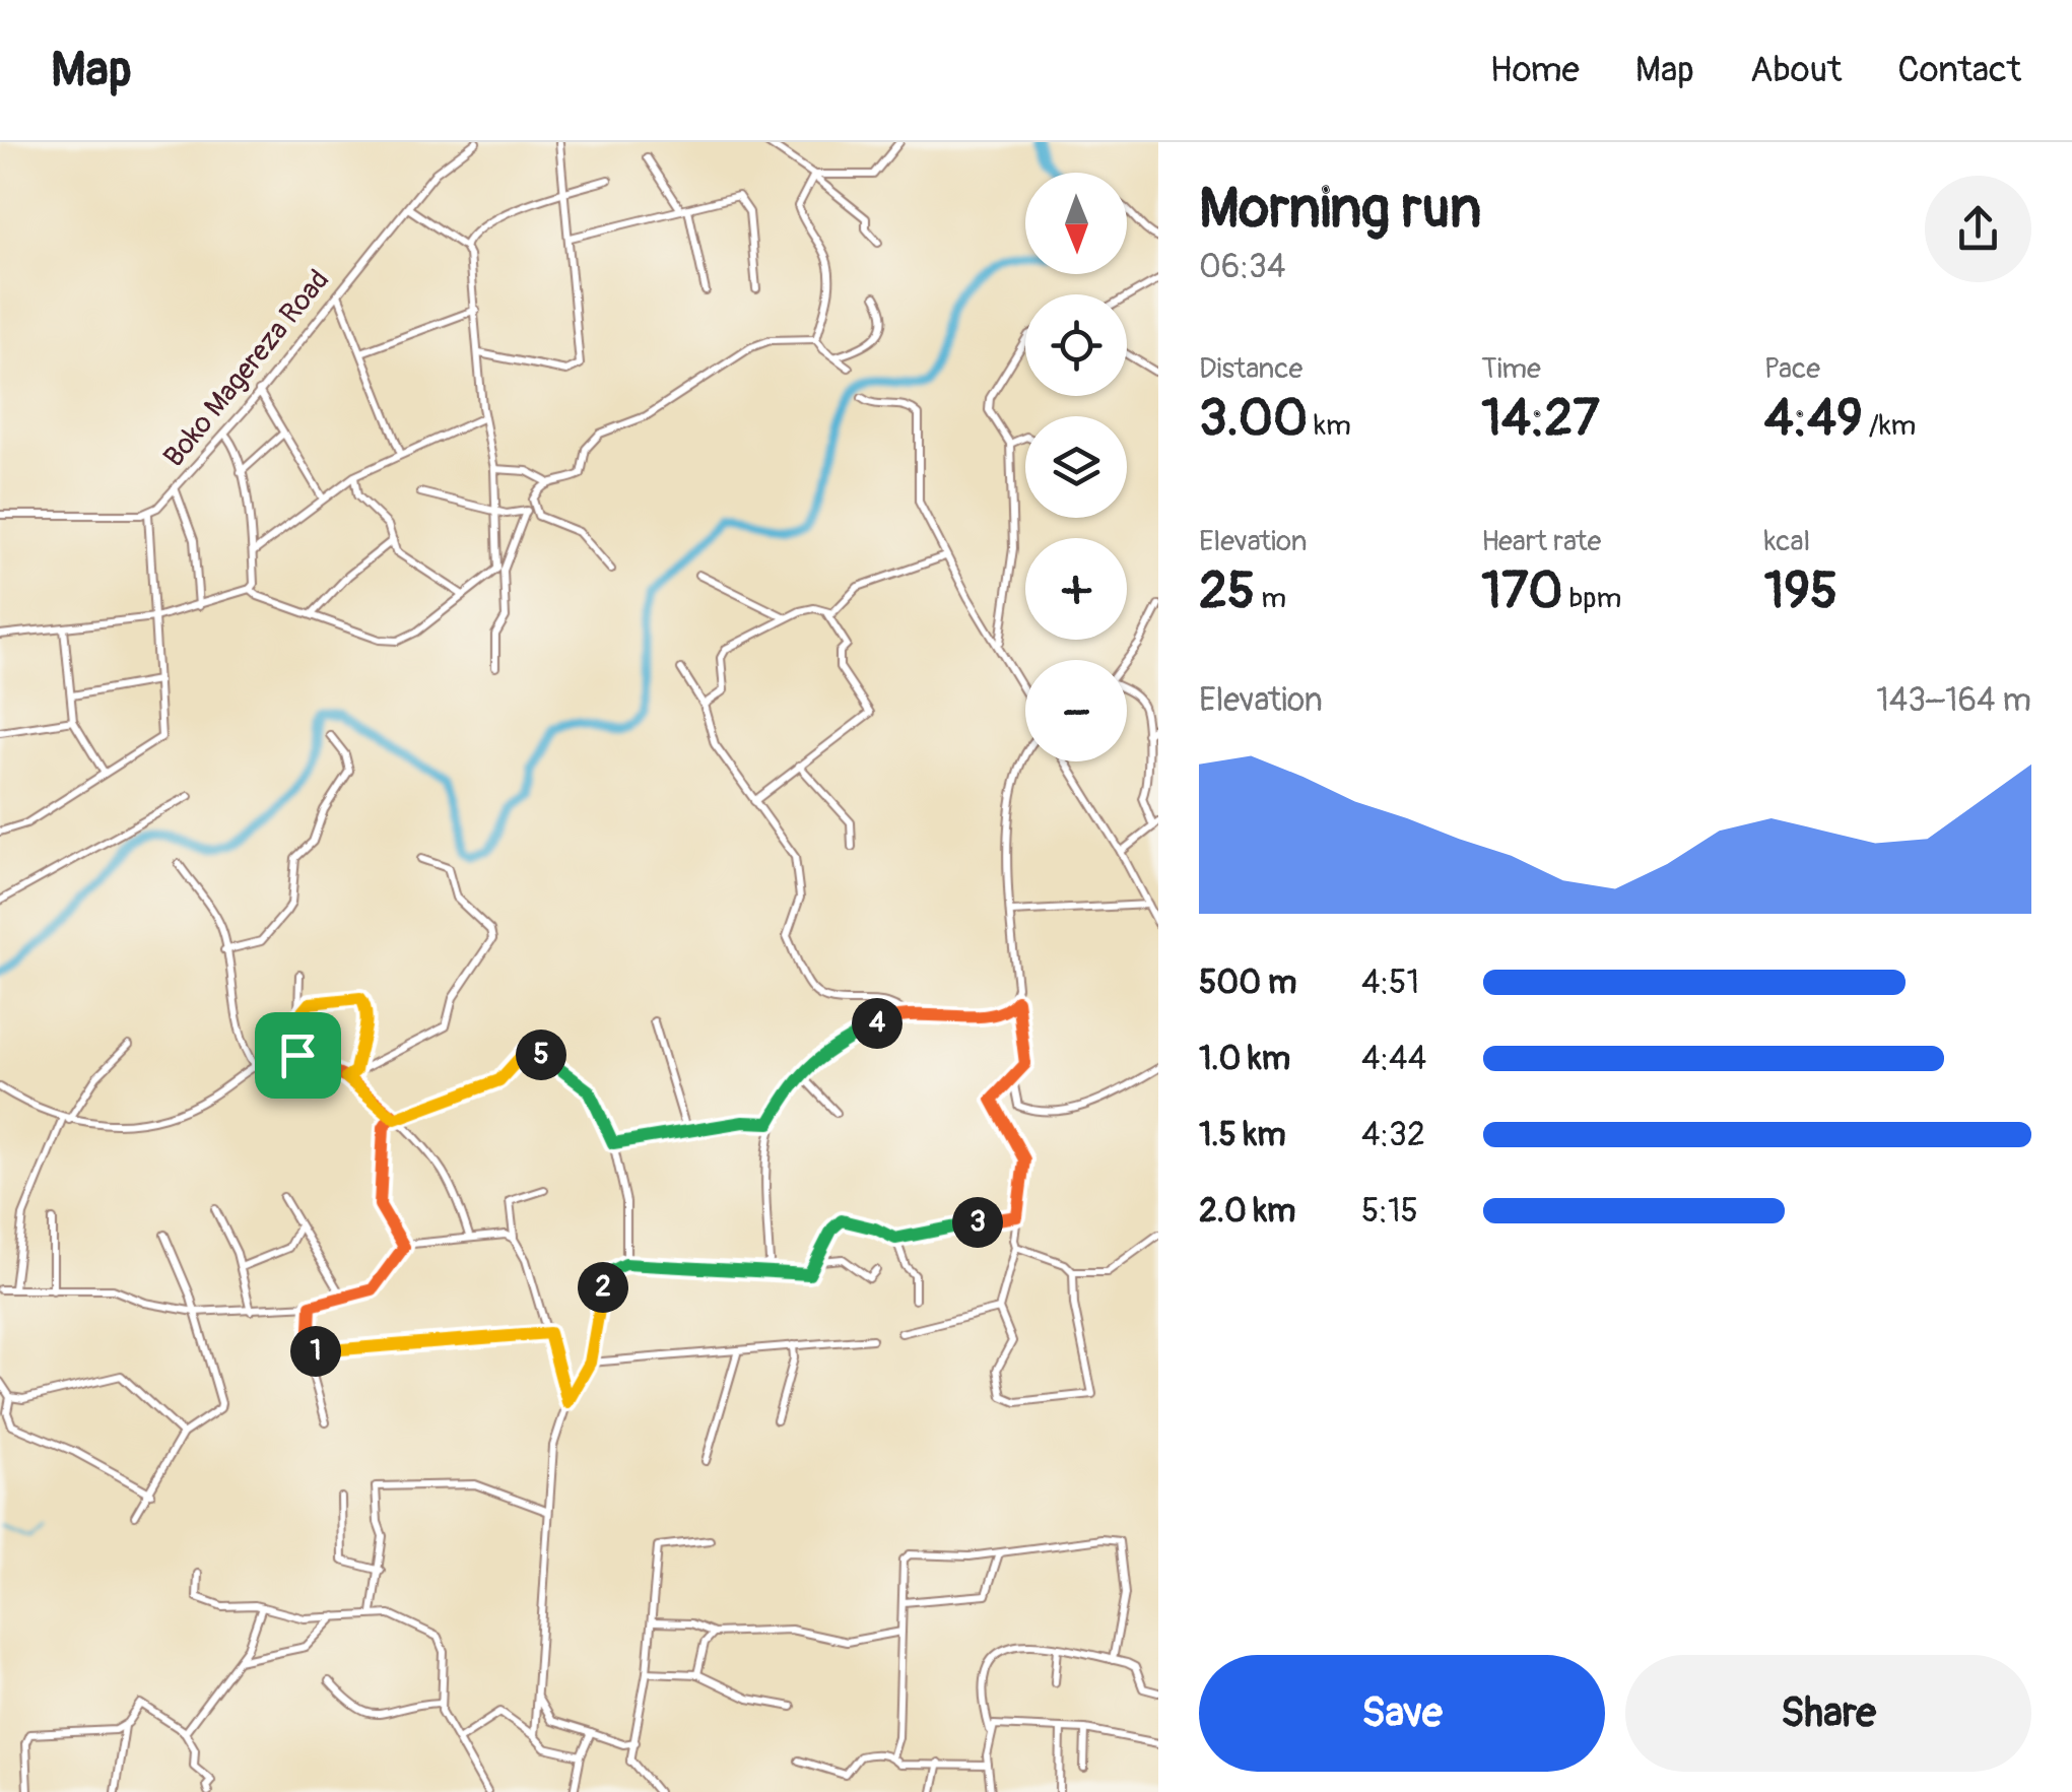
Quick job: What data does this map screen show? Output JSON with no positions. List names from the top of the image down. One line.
{"streets":{"street":["Boko Magereza Road"]},"north":"bottom","page":{"header":"Map","nav":["Home","Map","About","Contact"],"heading":["Morning run","06:34"],"map_buttons":["+","−"],"stats":[["Distance","3.00 km"],["Time","14:27"],["Pace","4:49 /km"],["Elevation","25 m"],["Heart rate","170 bpm"],["kcal","195"]],"chart":["Elevation","143–164 m"],"list":[{"name":"500 m","note":"4:51"},{"name":"1.0 km","note":"4:44"},{"name":"1.5 km","note":"4:32"},{"name":"2.0 km","note":"5:15"}],"pins":["4","5","3","2","1"],"buttons":["Save","Share"]}}
